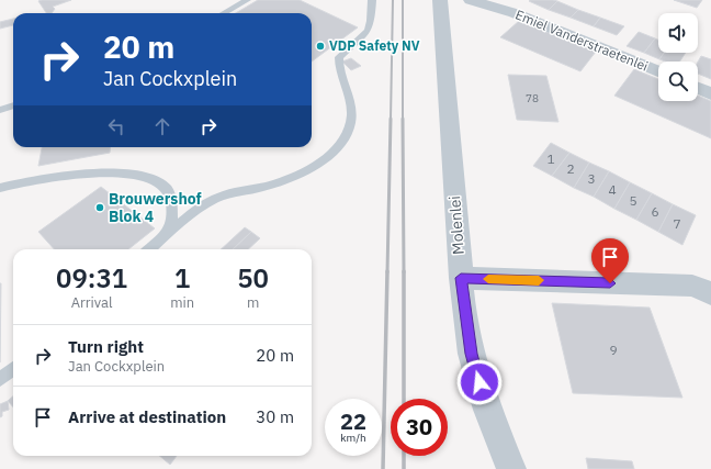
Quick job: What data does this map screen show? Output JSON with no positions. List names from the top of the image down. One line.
{"streets":{"street":["Emiel Vanderstraetenlei","Molenlei"]},"places":["VDP Safety NV","Brouwershof Blok 4"],"house_numbers":["78","1","2","3","4","5","6","7","9"],"page":{"turn":["20 m","Jan Cockxplein"],"eta":["09:31","Arrival","1","min","50","m"],"list":[{"name":"Turn right","note":"Jan Cockxplein","value":"20 m"},{"name":"Arrive at destination","value":"30 m"}],"speed":"22 km/h","limit":"30"}}
